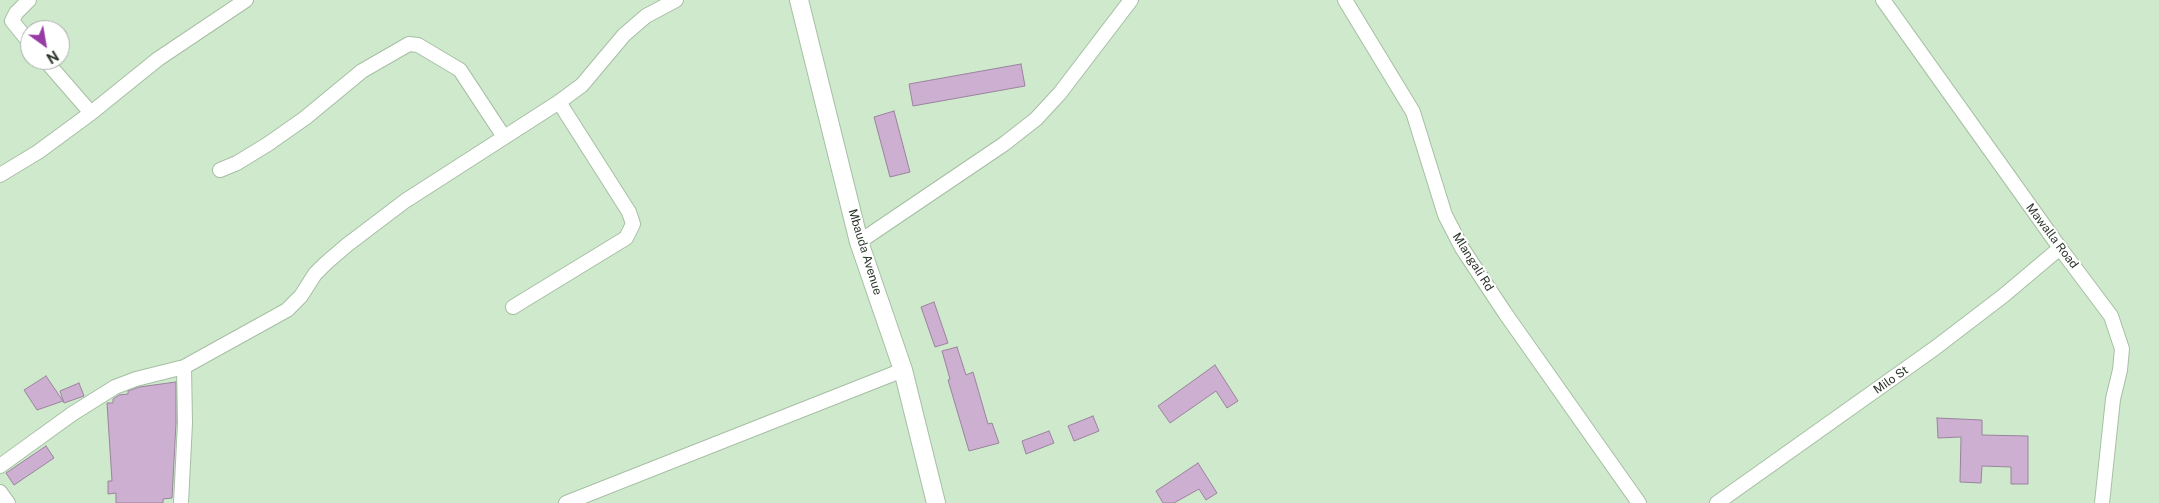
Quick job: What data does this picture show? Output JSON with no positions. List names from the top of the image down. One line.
{"streets":{"street":["Mawalla Road","Mbauda Avenue","Mlangali Rd","Milo St"]},"crossings":[["Mawalla Road","Milo St"]],"north":"bottom right"}
